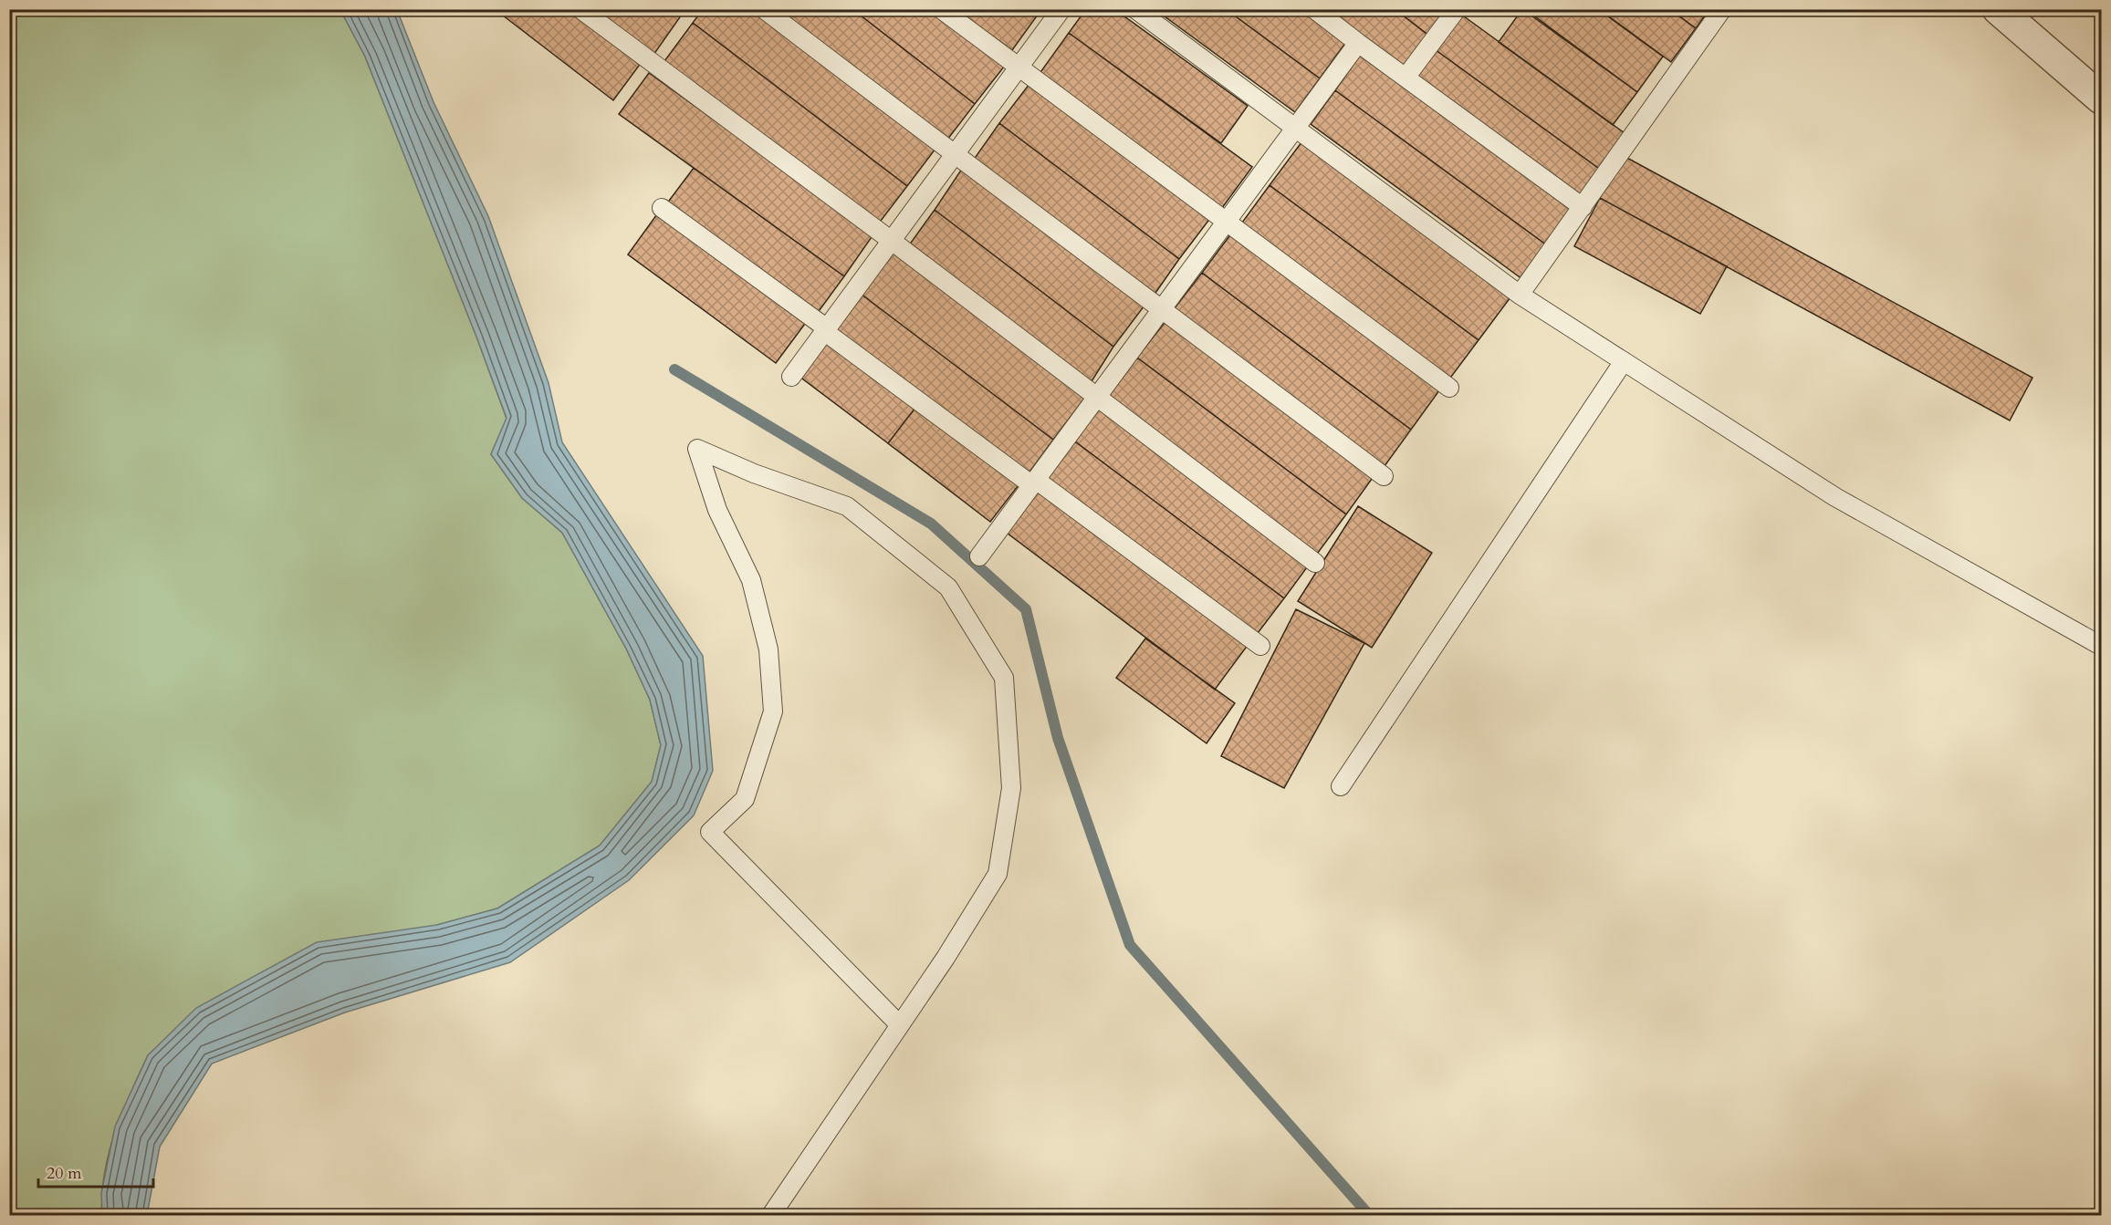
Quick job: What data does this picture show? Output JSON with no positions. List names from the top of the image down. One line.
{"scale_bar":"20 m"}
